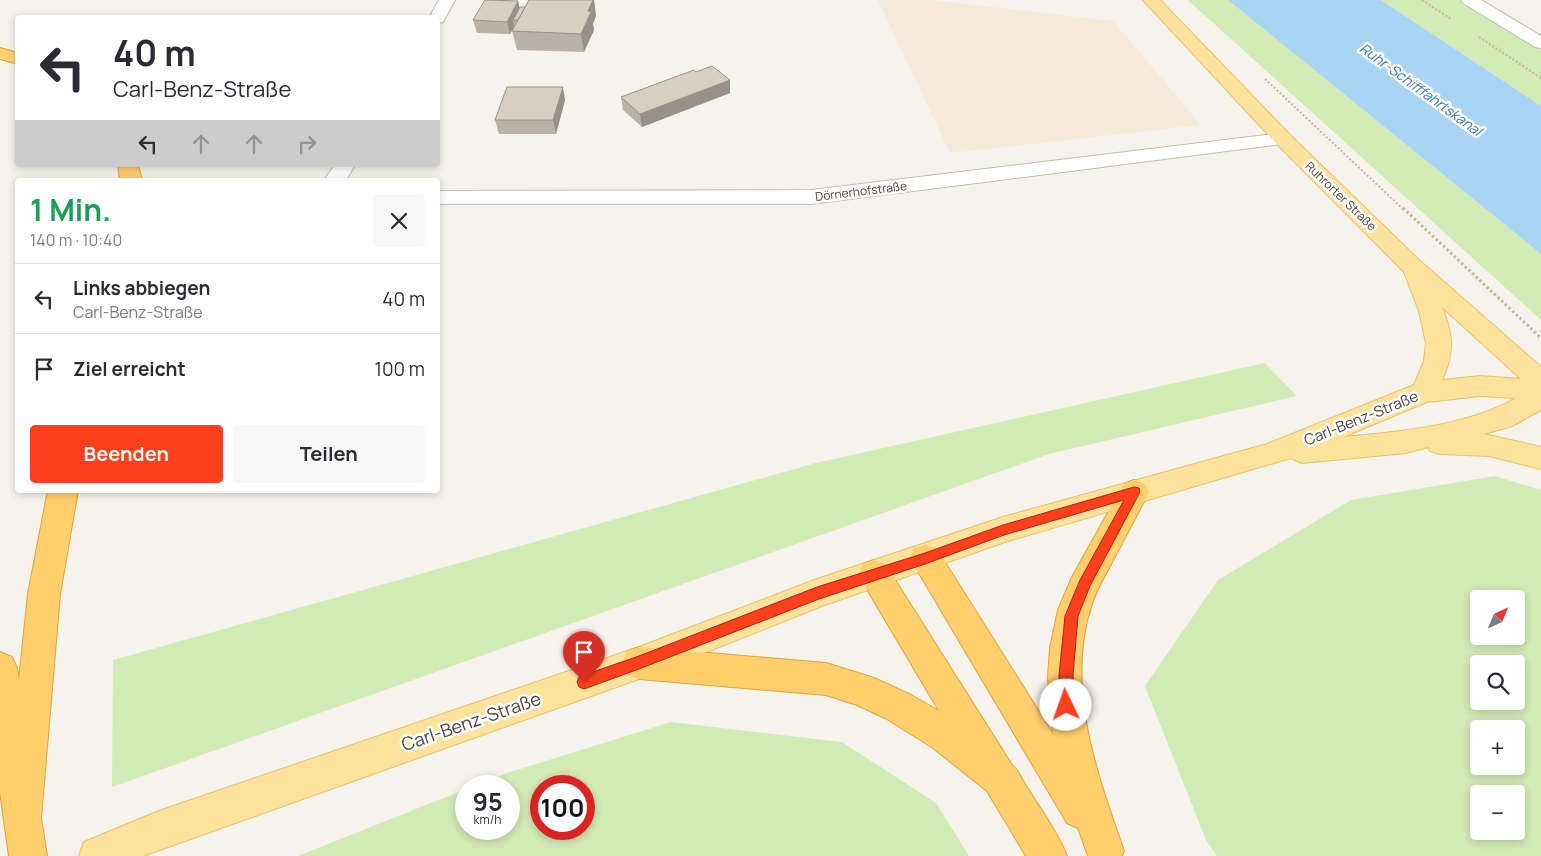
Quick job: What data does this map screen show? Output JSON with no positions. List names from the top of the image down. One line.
{"streets":{"main road":["Ruhrorter Straße","Carl-Benz-Straße"],"street":["Dörnerhofstraße"]},"crossings":[["Dörnerhofstraße","Ruhrorter Straße"]],"water":["Ruhr-Schifffahrtskanal"],"north":"top right","page":{"turn":["40 m","Carl-Benz-Straße"],"heading":["1 Min.","140 m · 10:40"],"list":[{"name":"Links abbiegen","note":"Carl-Benz-Straße","value":"40 m"},{"name":"Ziel erreicht","value":"100 m"}],"buttons":["Beenden","Teilen"],"map_buttons":["+","−"],"speed":"95 km/h","limit":"100"}}
